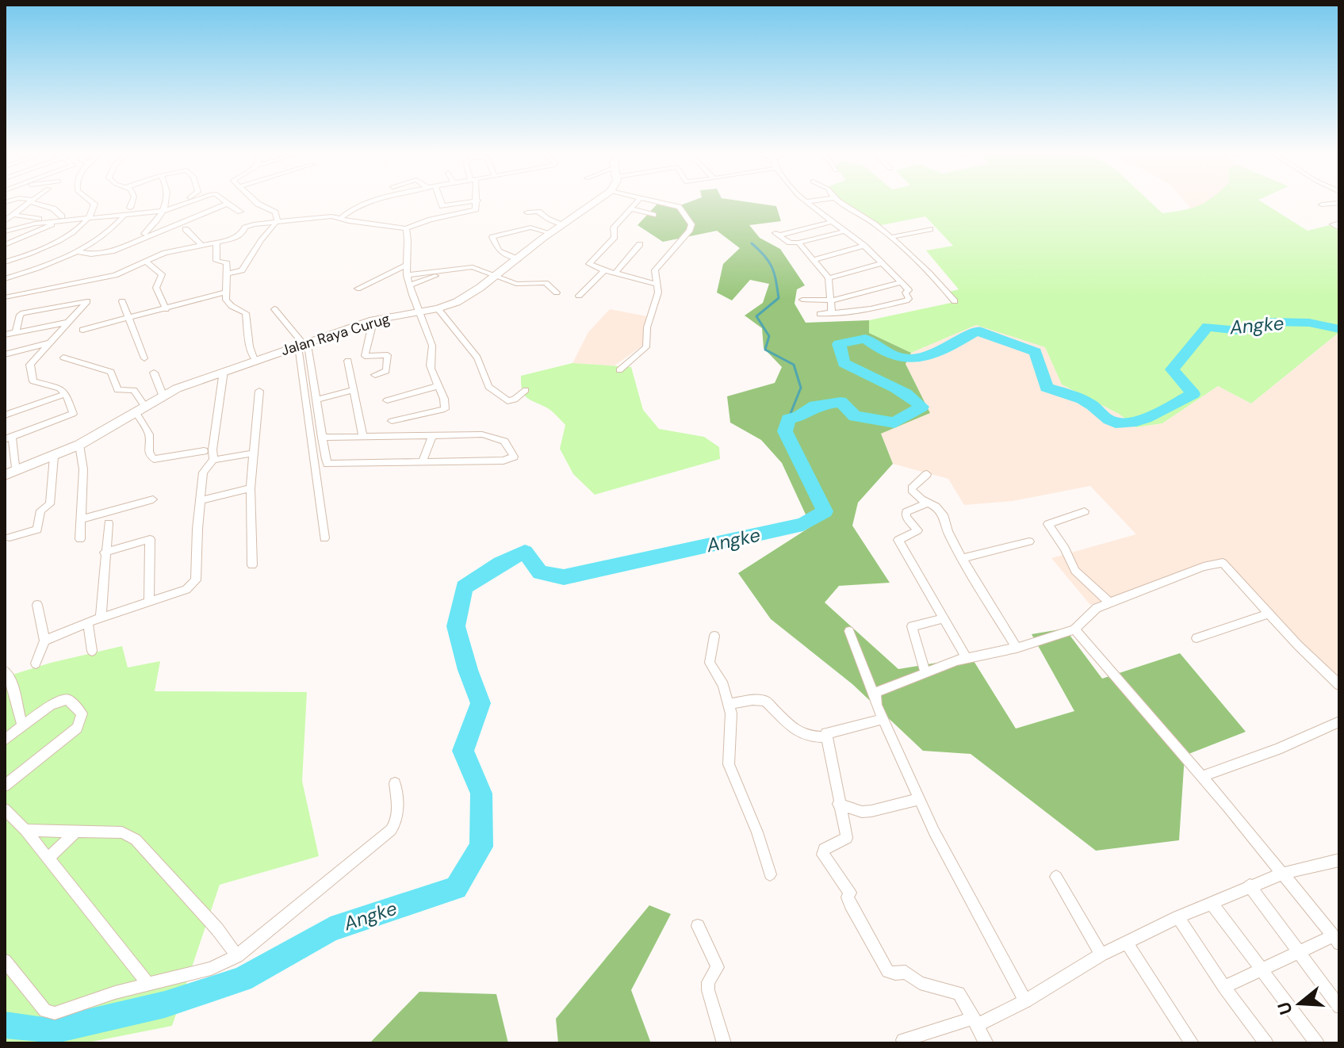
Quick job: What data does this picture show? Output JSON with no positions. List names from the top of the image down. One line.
{"streets":{"main road":["Jalan Raya Curug"]},"water":["Angke"],"north":"left"}
